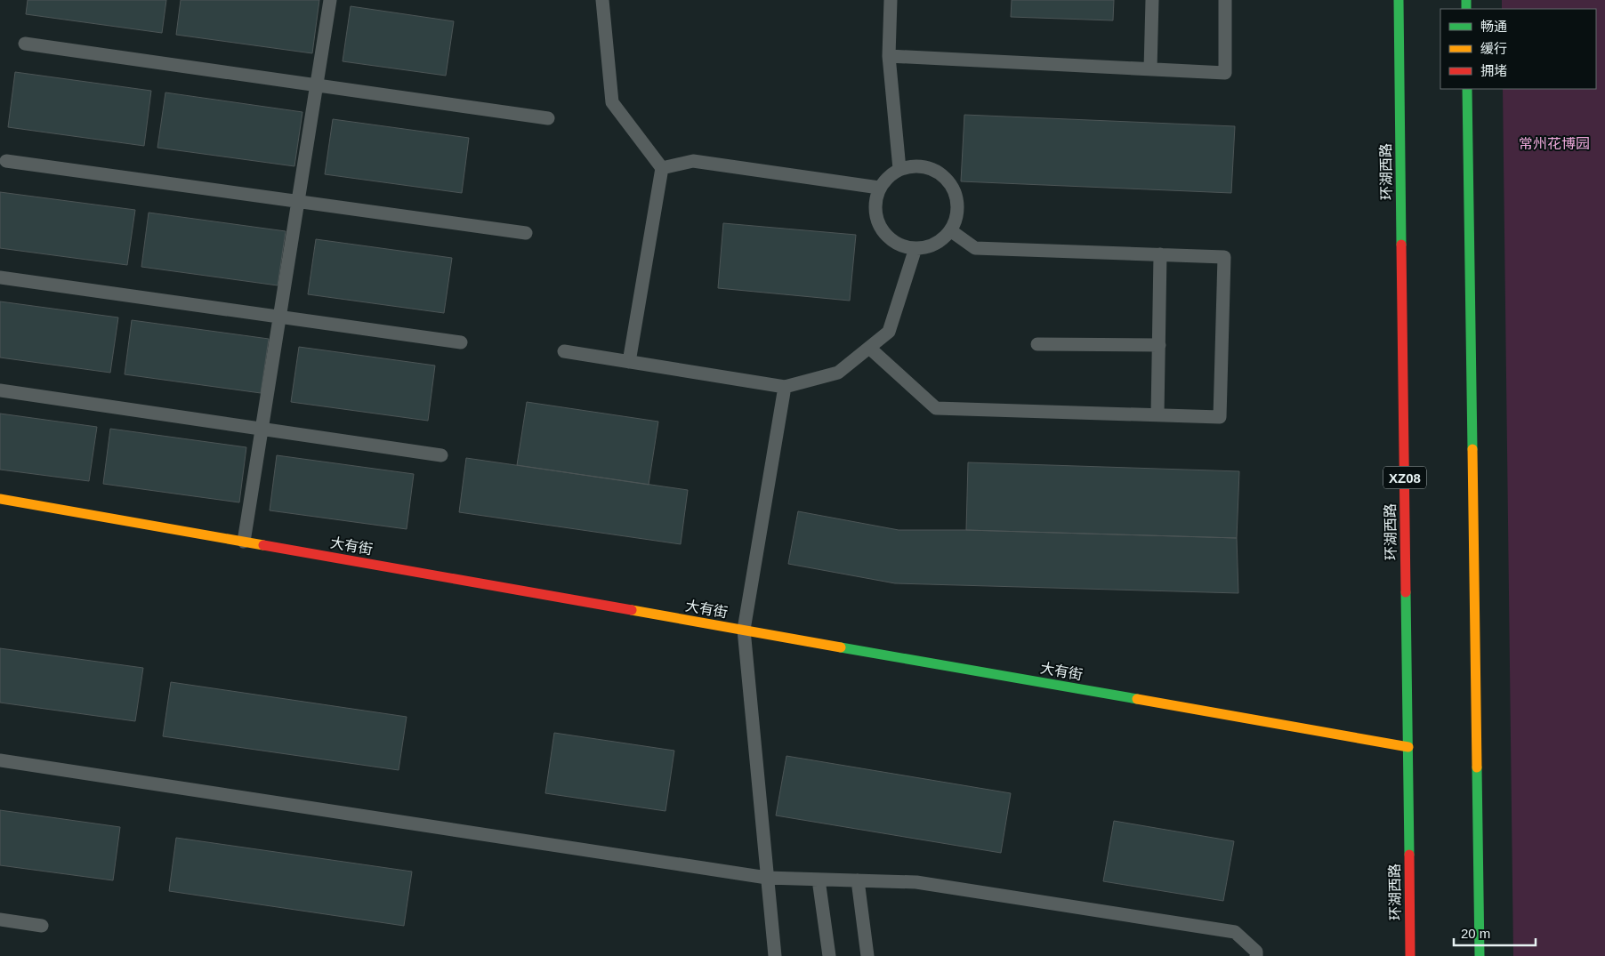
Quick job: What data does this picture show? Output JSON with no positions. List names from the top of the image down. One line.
{"streets":{"main road":["环湖西路","XZ08","大有街"]},"crossings":[["环湖西路","大有街"]],"parks":["常州花博园"],"legend":["畅通","缓行","拥堵"],"scale_bar":"20 m"}
